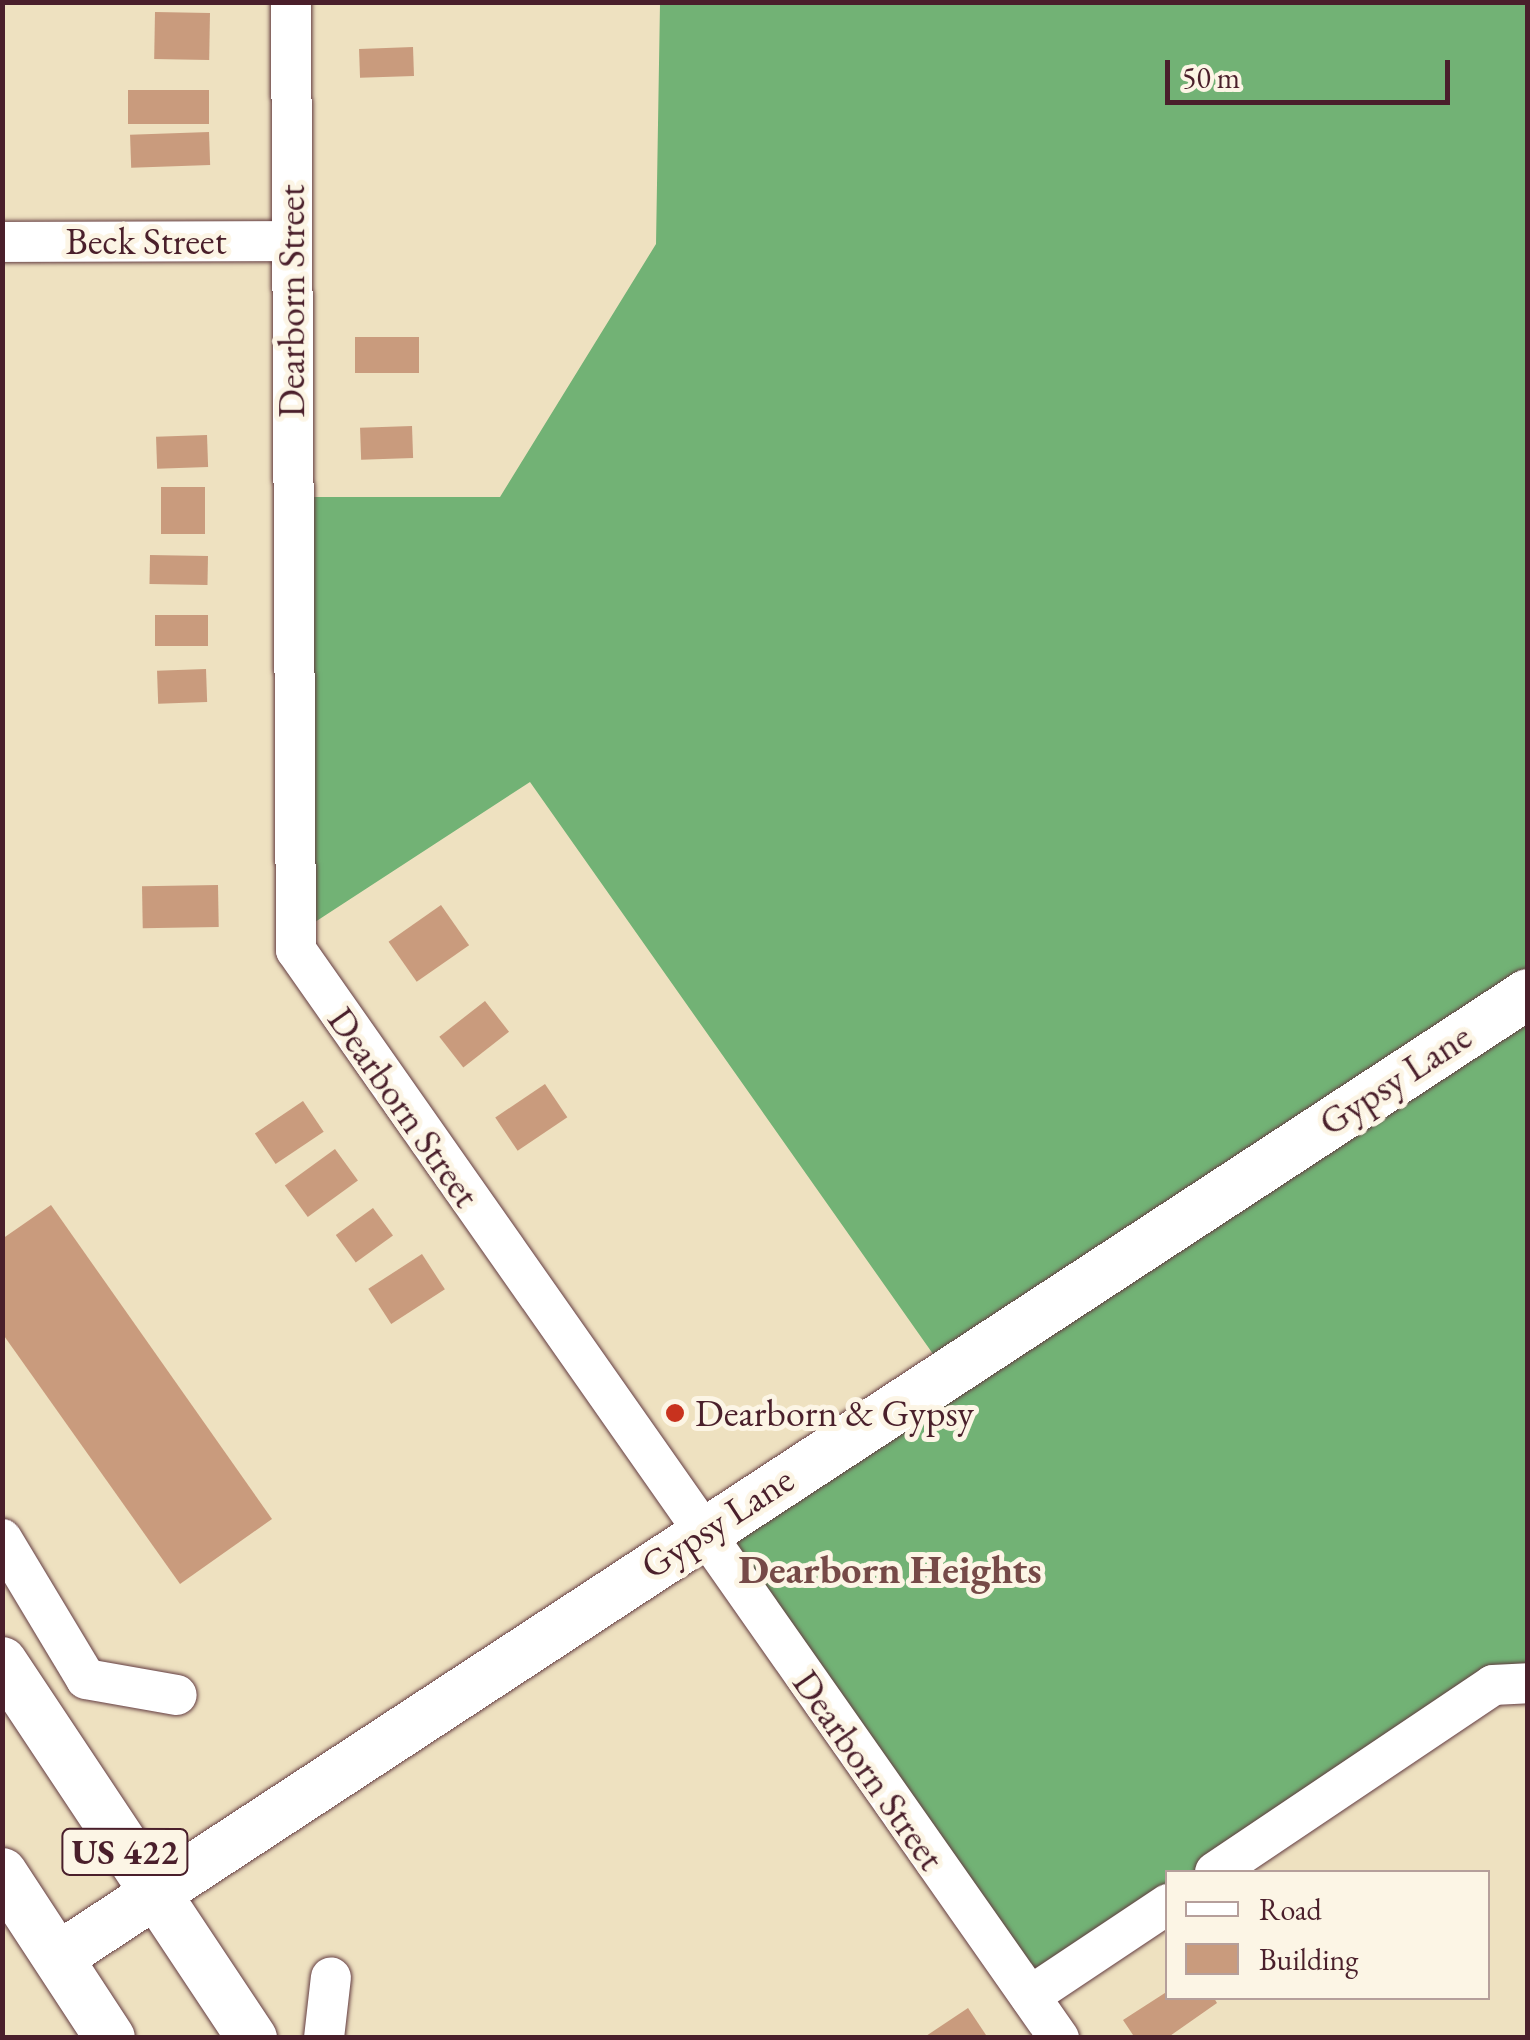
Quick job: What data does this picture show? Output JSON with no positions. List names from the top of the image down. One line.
{"streets":{"main road":["Gypsy Lane","US 422"],"street":["Beck Street","Dearborn Street"]},"crossings":[["Beck Street","Dearborn Street"],["Dearborn Street","Gypsy Lane"],["Gypsy Lane","US 422"]],"districts":["Dearborn Heights"],"places":["Dearborn & Gypsy"],"legend":["Road","Building"],"scale_bar":"50 m"}
